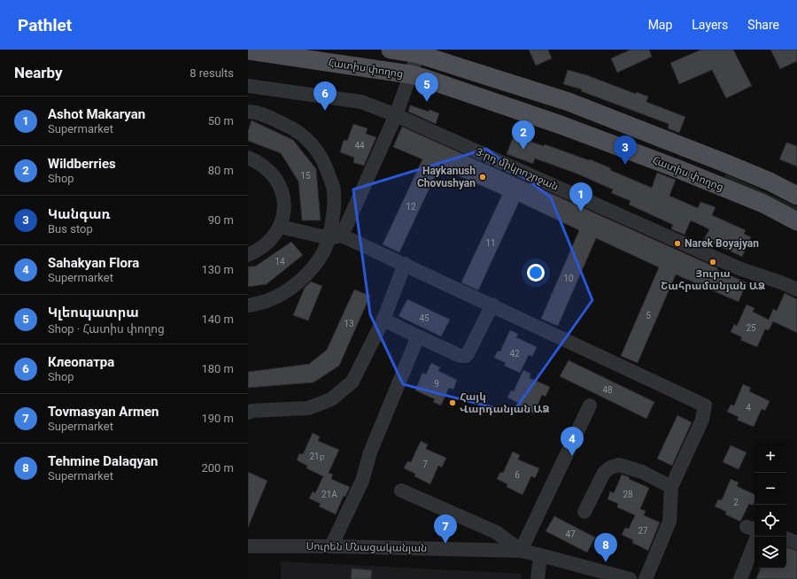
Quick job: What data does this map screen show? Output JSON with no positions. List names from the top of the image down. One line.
{"streets":{"main road":["Հատիս փողոց"],"street":["3-րդ միկրոշրջան","Սուրեն Մնացականյան"]},"places":["Haykanush Chovushyan","Narek Boyajyan","Յուրա Շահրամանյան ԱՁ","Հայկ Վարդանյան ԱՁ"],"house_numbers":["44","15","12","11","14","10","5","45","13","25","42","9","48","4","21բ","7","6","21A","28","2","27","47"],"page":{"header":"Pathlet","nav":["Map","Layers","Share"],"heading":["Nearby","8 results"],"pins":["5","6","2","3","1","4","7","8"],"list":[{"mark":"1","name":"Ashot Makaryan","note":"Supermarket","value":"50 m"},{"mark":"2","name":"Wildberries","note":"Shop","value":"80 m"},{"mark":"3","name":"Կանգառ","note":"Bus stop","value":"90 m"},{"mark":"4","name":"Sahakyan Flora","note":"Supermarket","value":"130 m"},{"mark":"5","name":"Կլեոպատրա","note":"Shop · Հատիս փողոց","value":"140 m"},{"mark":"6","name":"Клеопатра","note":"Shop","value":"180 m"},{"mark":"7","name":"Tovmasyan Armen","note":"Supermarket","value":"190 m"},{"mark":"8","name":"Tehmine Dalaqyan","note":"Supermarket","value":"200 m"}],"map_buttons":["+","−"]}}
